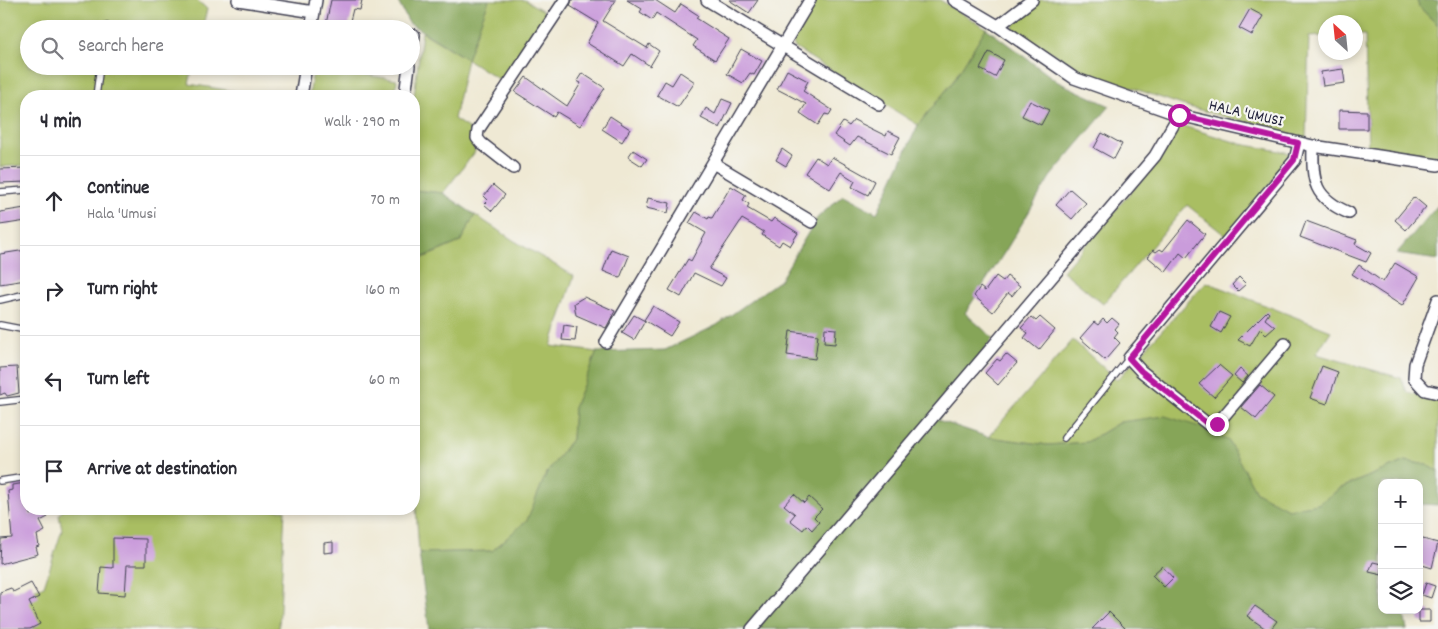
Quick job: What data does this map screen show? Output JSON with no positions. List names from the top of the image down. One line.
{"streets":{"street":["HALA 'UMUSI"]},"north":"top left","page":{"search":"Search here","heading":["4 min","Walk · 290 m"],"list":[["Continue","Hala 'Umusi","70 m"],["Turn right","160 m"],["Turn left","60 m"],"Arrive at destination"],"map_buttons":["+","−"]}}
